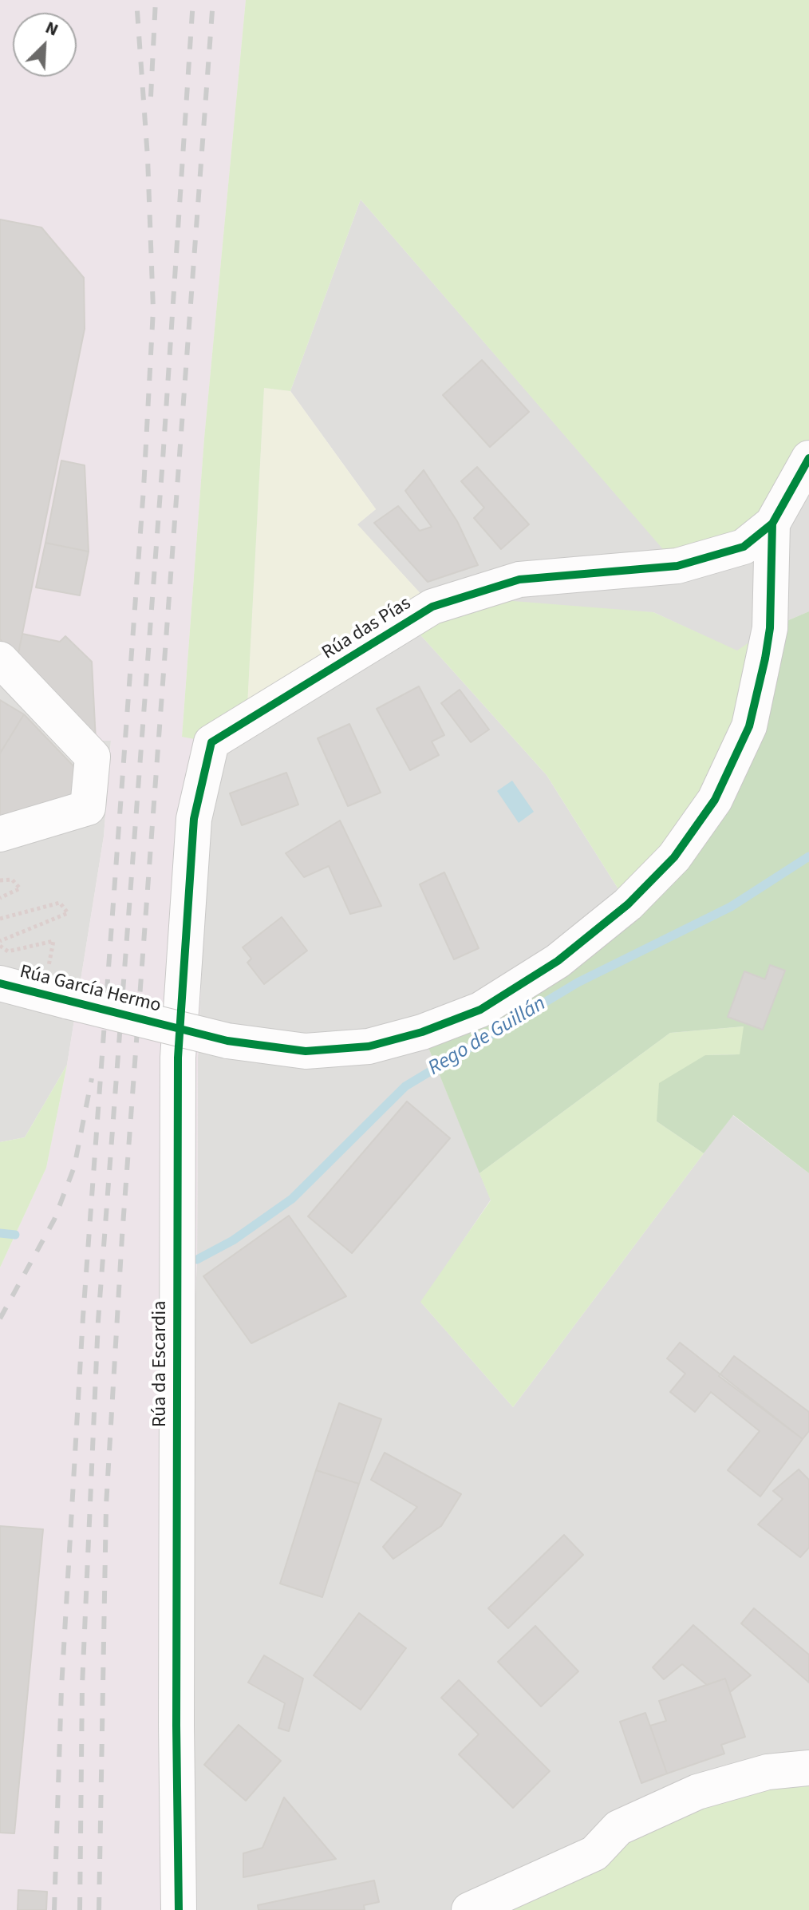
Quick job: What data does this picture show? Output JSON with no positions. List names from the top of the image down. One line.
{"streets":{"street":["Rúa das Pías","Rúa García Hermo","Rúa da Escardia"]},"crossings":[["Rúa das Pías","Rúa García Hermo"],["Rúa das Pías","Rúa da Escardia"]],"water":["Rego de Guillán"],"north":"top right"}
